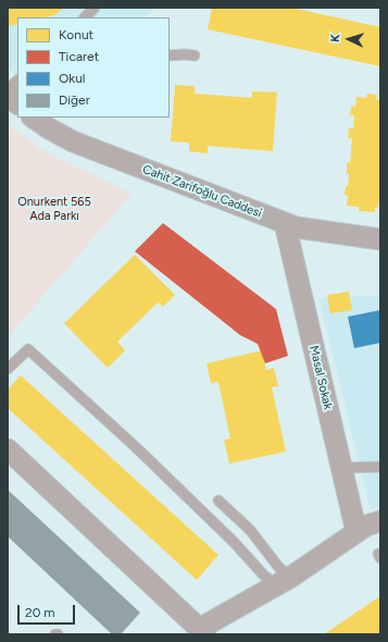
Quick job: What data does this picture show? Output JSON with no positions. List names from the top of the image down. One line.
{"streets":{"street":["Cahit Zarifoğlu Caddesi","Masal Sokak"]},"crossings":[["Cahit Zarifoğlu Caddesi","Masal Sokak"]],"parks":["Onurkent 565 Ada Parkı"],"legend":["Konut","Ticaret","Okul","Diğer"],"scale_bar":"20 m","north":"left"}
